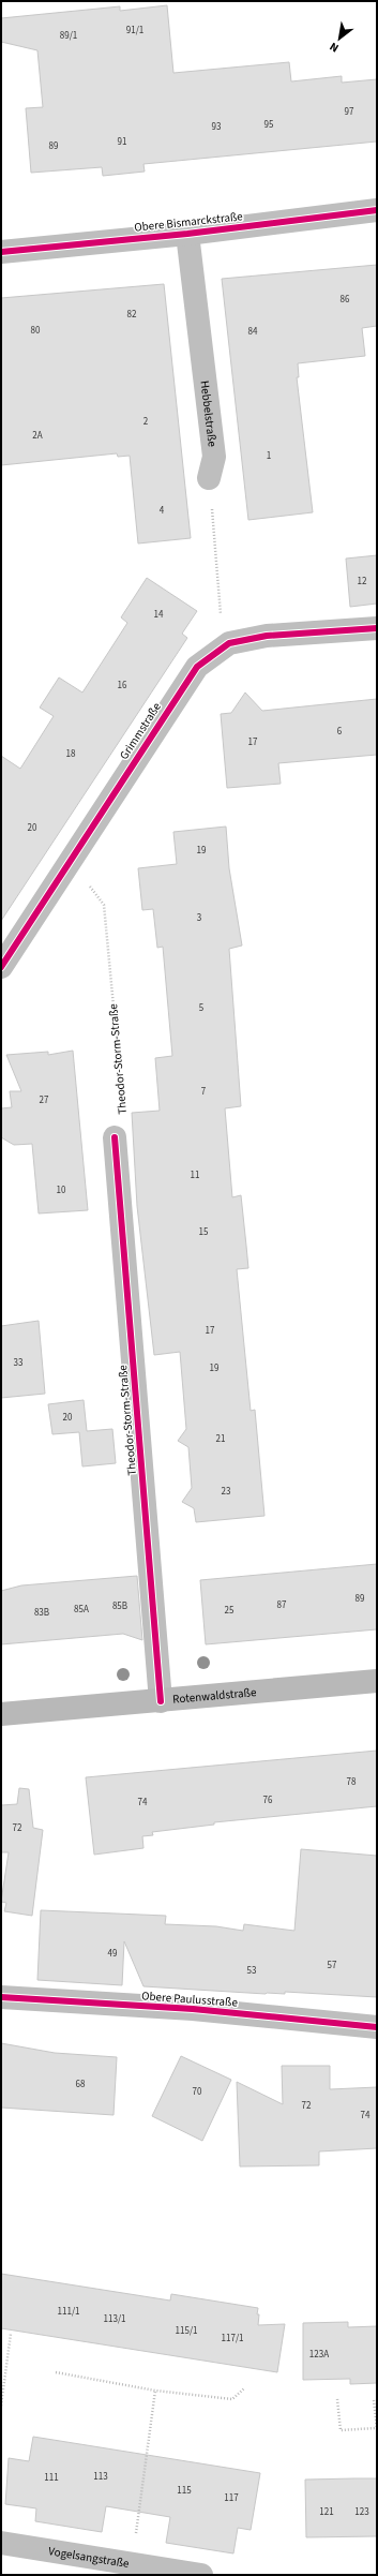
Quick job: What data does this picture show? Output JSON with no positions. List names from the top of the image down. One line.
{"streets":{"main road":["Rotenwaldstraße"],"street":["Obere Bismarckstraße","Hebbelstraße","Grimmstraße","Theodor-Storm-Straße","Obere Paulusstraße","Vogelsangstraße"]},"crossings":[["Obere Bismarckstraße","Hebbelstraße"],["Grimmstraße","Theodor-Storm-Straße"],["Theodor-Storm-Straße","Rotenwaldstraße"]],"house_numbers":["91/1","89/1","97","95","93","91","89","86","82","80","84","2","2A","1","4","12","14","16","6","17","18","20","19","3","5","7","27","11","10","15","17","33","19","20","21","23","89","87","85B","85A","25","83B","78","76","74","72","49","57","53","68","70","72","74","111/1","113/1","115/1","117/1","123A","113","111","115","117","121","123"],"north":"bottom left"}
